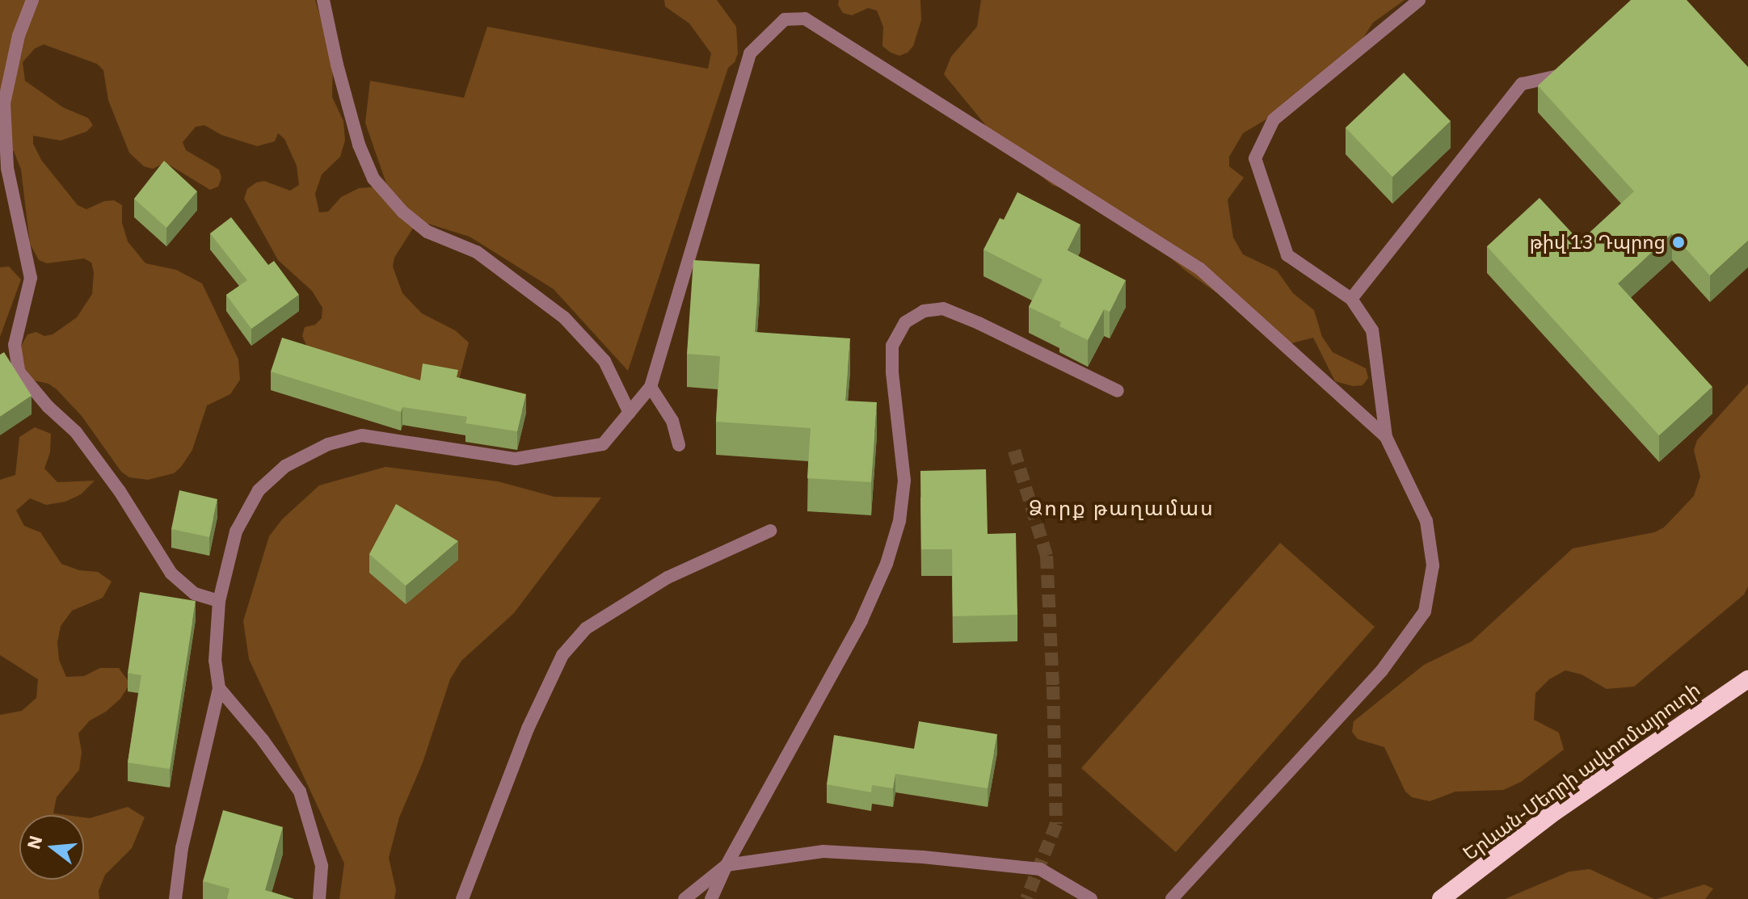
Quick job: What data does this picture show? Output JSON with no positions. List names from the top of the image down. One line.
{"streets":{"highway":["Երևան-Մեղրի ավտոմայրուղի"]},"districts":["Ձորք թաղամաս"],"places":["թիվ 13 Դպրոց"],"north":"left"}
